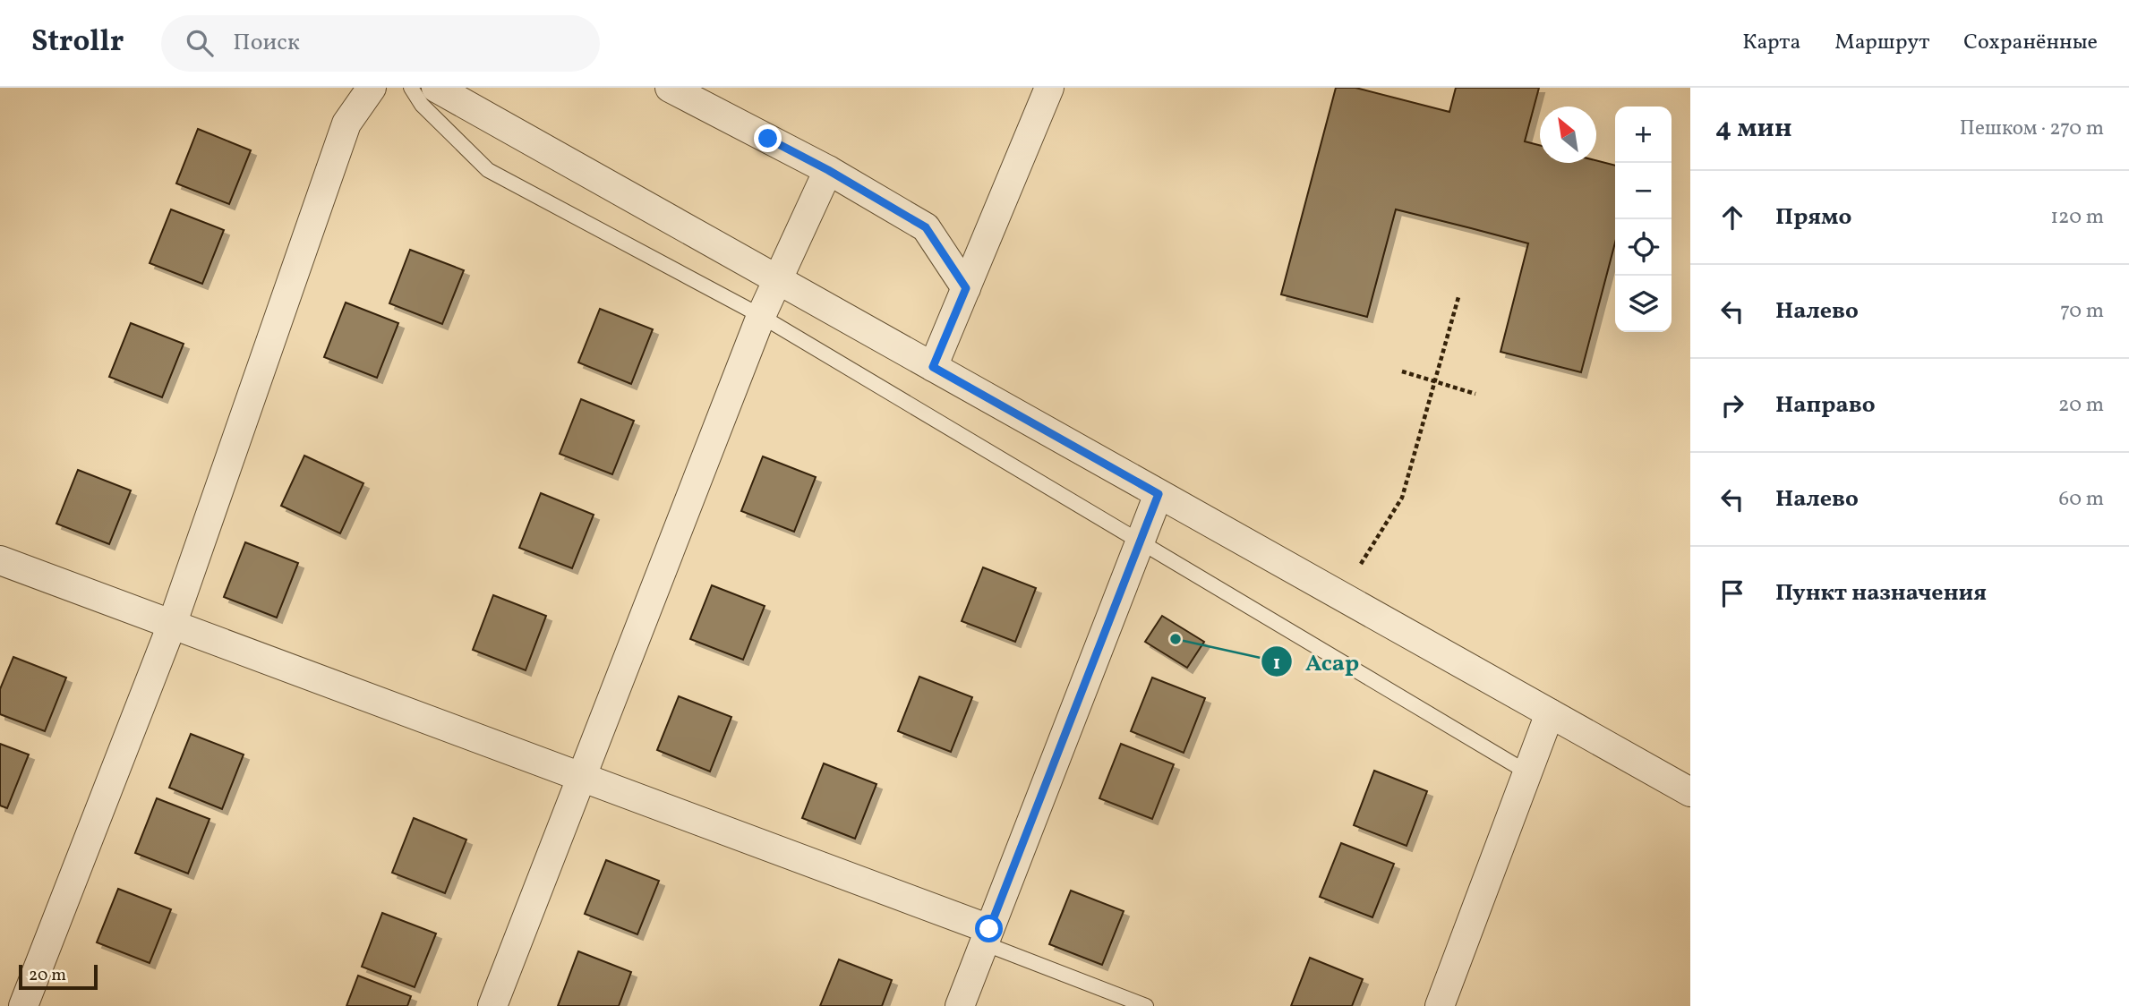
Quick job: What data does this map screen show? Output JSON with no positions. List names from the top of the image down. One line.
{"places":["Асар"],"scale_bar":"20 m","north":"top left","page":{"header":"Strollr","search":"Поиск","nav":["Карта","Маршрут","Сохранённые"],"heading":["4 мин","Пешком · 270 m"],"map_buttons":["+","−"],"list":[["Прямо","120 m"],["Налево","70 m"],["Направо","20 m"],["Налево","60 m"],"Пункт назначения"],"scale":"20 m"}}
